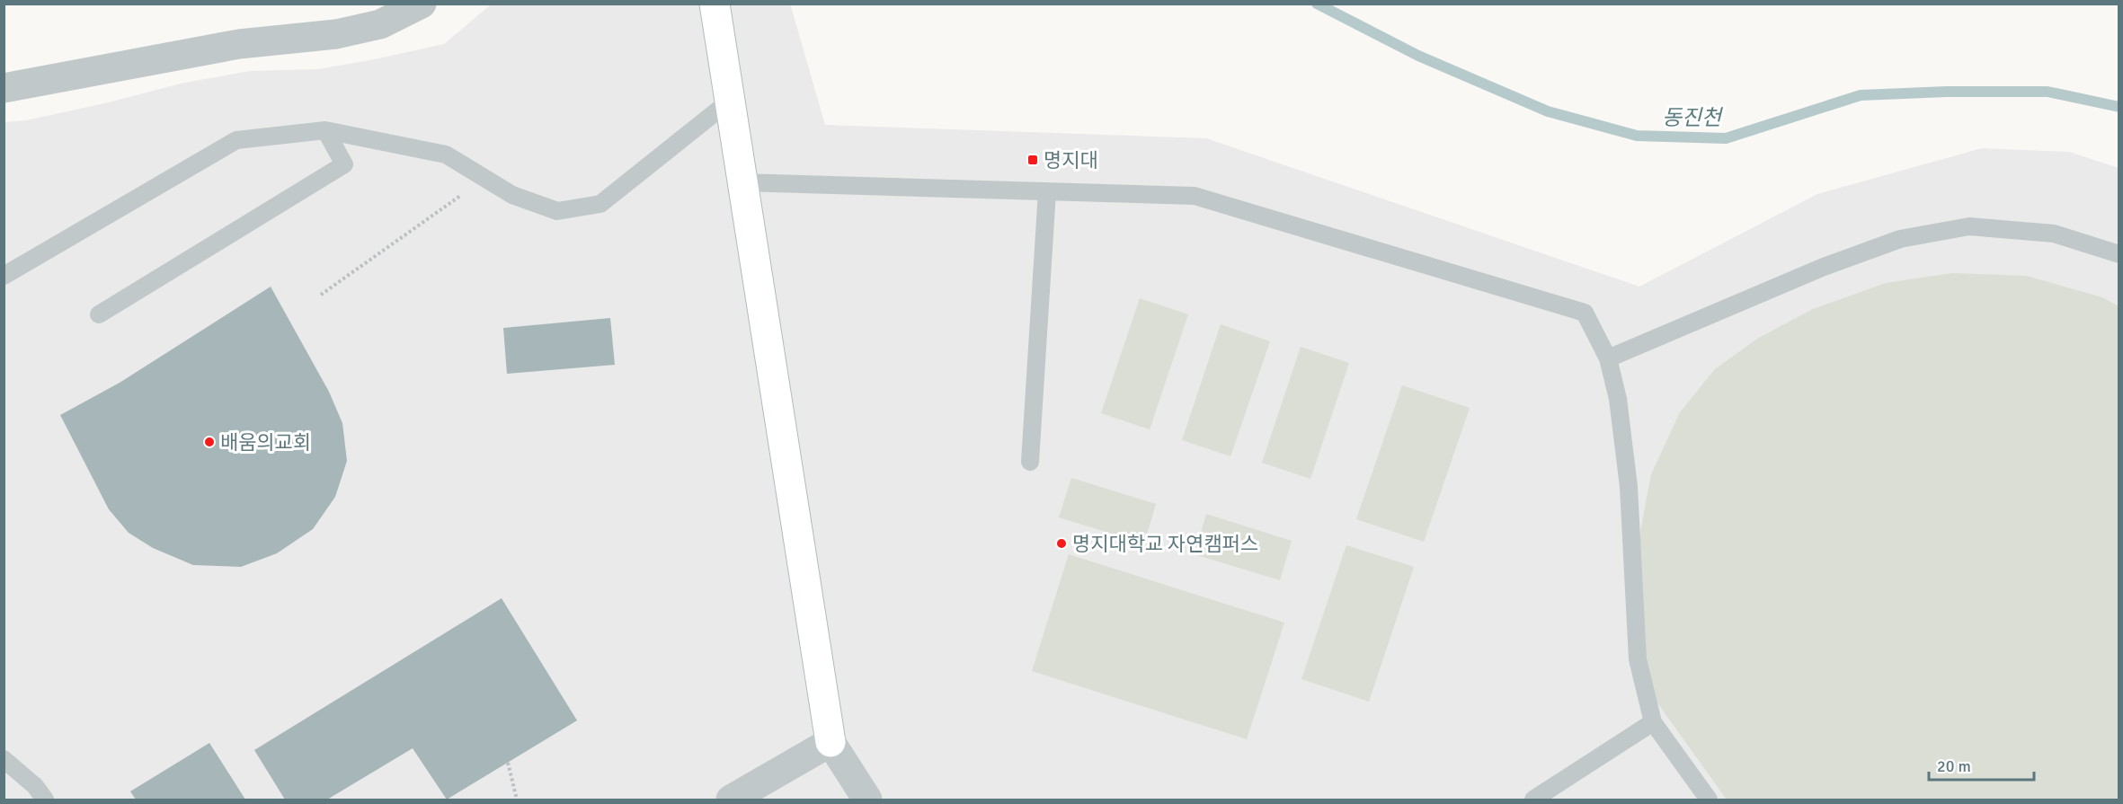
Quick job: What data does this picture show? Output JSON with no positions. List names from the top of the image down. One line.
{"water":["동진천"],"places":{"transit":["명지대"],"other":["배움의교회","명지대학교 자연캠퍼스"]},"scale_bar":"20 m"}
